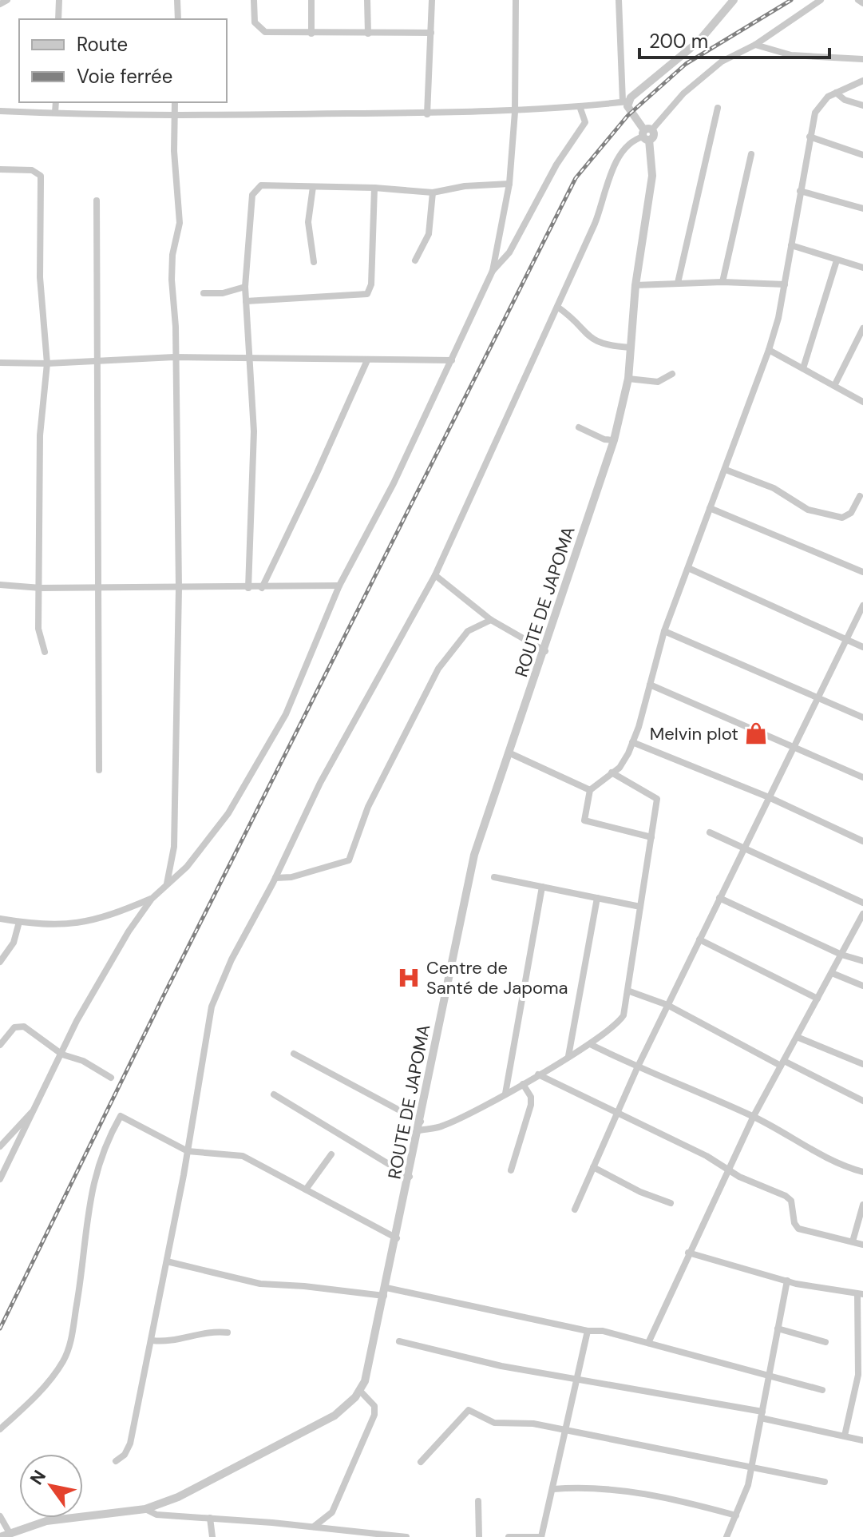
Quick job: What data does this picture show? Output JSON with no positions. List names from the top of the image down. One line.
{"streets":{"street":["ROUTE DE JAPOMA"]},"places":{"shop":["Melvin plot"],"hospital":["Centre de Santé de Japoma"]},"legend":["Route","Voie ferrée"],"scale_bar":"200 m","north":"top left"}
